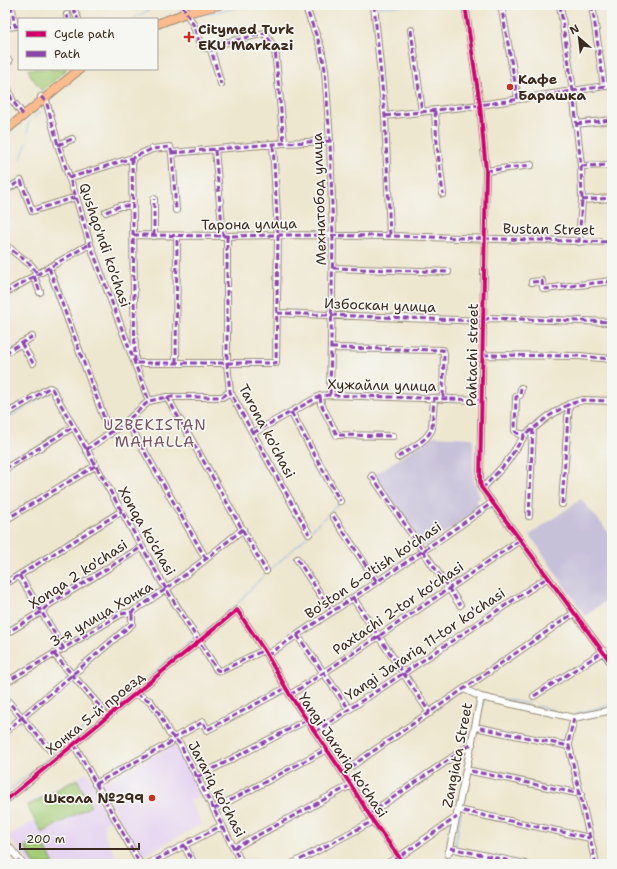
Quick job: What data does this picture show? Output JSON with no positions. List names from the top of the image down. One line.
{"streets":{"street":["Мехнатобод улица","Тарона улица","Bustаn Street","Qushqo'ndi ko'chasi","Избоскан улица","Pahtachi street","Хужайли улица","Tarona ko'chasi","Xonqa ko'chasi","Bo'ston 6-o'tish ko'chasi","Xonqa 2 ko'chasi","Paxtachi 2-tor ko'chasi","3-я улица Хонка","Yangi Jarariq 11-tor ko'chasi","Хонка 5-й проезд","Yangi Jarariq ko'chasi","Zangiata Street","Jarariq ko'chasi"]},"crossings":[["Мехнатобод улица","Тарона улица"],["Мехнатобод улица","Избоскан улица"],["Мехнатобод улица","Хужайли улица"],["Тарона улица","Bustаn Street"],["Тарона улица","Pahtachi street"],["Тарона улица","Tarona ko'chasi"],["Bustаn Street","Pahtachi street"],["Избоскан улица","Pahtachi street"],["Pahtachi street","Хужайли улица"],["Xonqa ko'chasi","Bo'ston 6-o'tish ko'chasi"],["Xonqa ko'chasi","Xonqa 2 ko'chasi"],["Xonqa ko'chasi","3-я улица Хонка"],["Xonqa ko'chasi","Хонка 5-й проезд"],["Xonqa ko'chasi","Yangi Jarariq ko'chasi"],["Bo'ston 6-o'tish ko'chasi","Yangi Jarariq ko'chasi"],["Paxtachi 2-tor ko'chasi","Yangi Jarariq ko'chasi"],["Yangi Jarariq 11-tor ko'chasi","Yangi Jarariq ko'chasi"],["Хонка 5-й проезд","Yangi Jarariq ko'chasi"],["Хонка 5-й проезд","Jarariq ko'chasi"]],"districts":["UZBEKISTAN MAHALLA"],"places":{"health":["Citymed Turk EKU Markazi"],"other":["Кафе Барашка","Школа №299"]},"legend":["Cycle path","Path"],"scale_bar":"200 m","north":"top left"}
